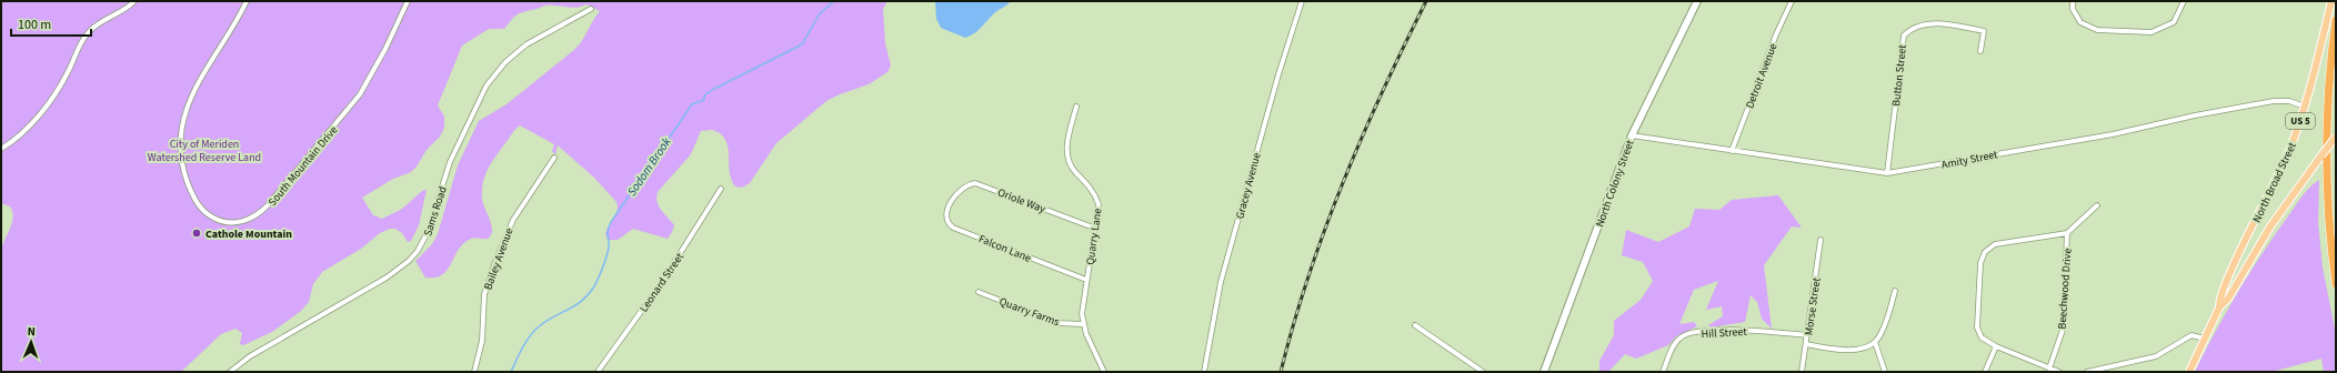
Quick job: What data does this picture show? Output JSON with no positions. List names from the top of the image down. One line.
{"streets":{"main road":["US 5","North Broad Street","North Colony Street"],"street":["Detroit Avenue","Button Street","Amity Street","South Mountain Drive","Gracey Avenue","Oriole Way","Sams Road","Quarry Lane","Falcon Lane","Bailey Avenue","Leonard Street","Beechwood Drive","Morse Street","Quarry Farms","Hill Street"]},"crossings":[["Detroit Avenue","Amity Street"],["Button Street","Amity Street"],["Amity Street","North Broad Street"],["Amity Street","North Colony Street"],["Oriole Way","Quarry Lane"],["Oriole Way","Falcon Lane"],["Quarry Lane","Falcon Lane"],["Quarry Lane","Quarry Farms"],["Morse Street","Hill Street"]],"water":["Sodom Brook"],"parks":["City of Meriden Watershed Reserve Land"],"places":["Cathole Mountain"],"scale_bar":"100 m","north":"top"}
